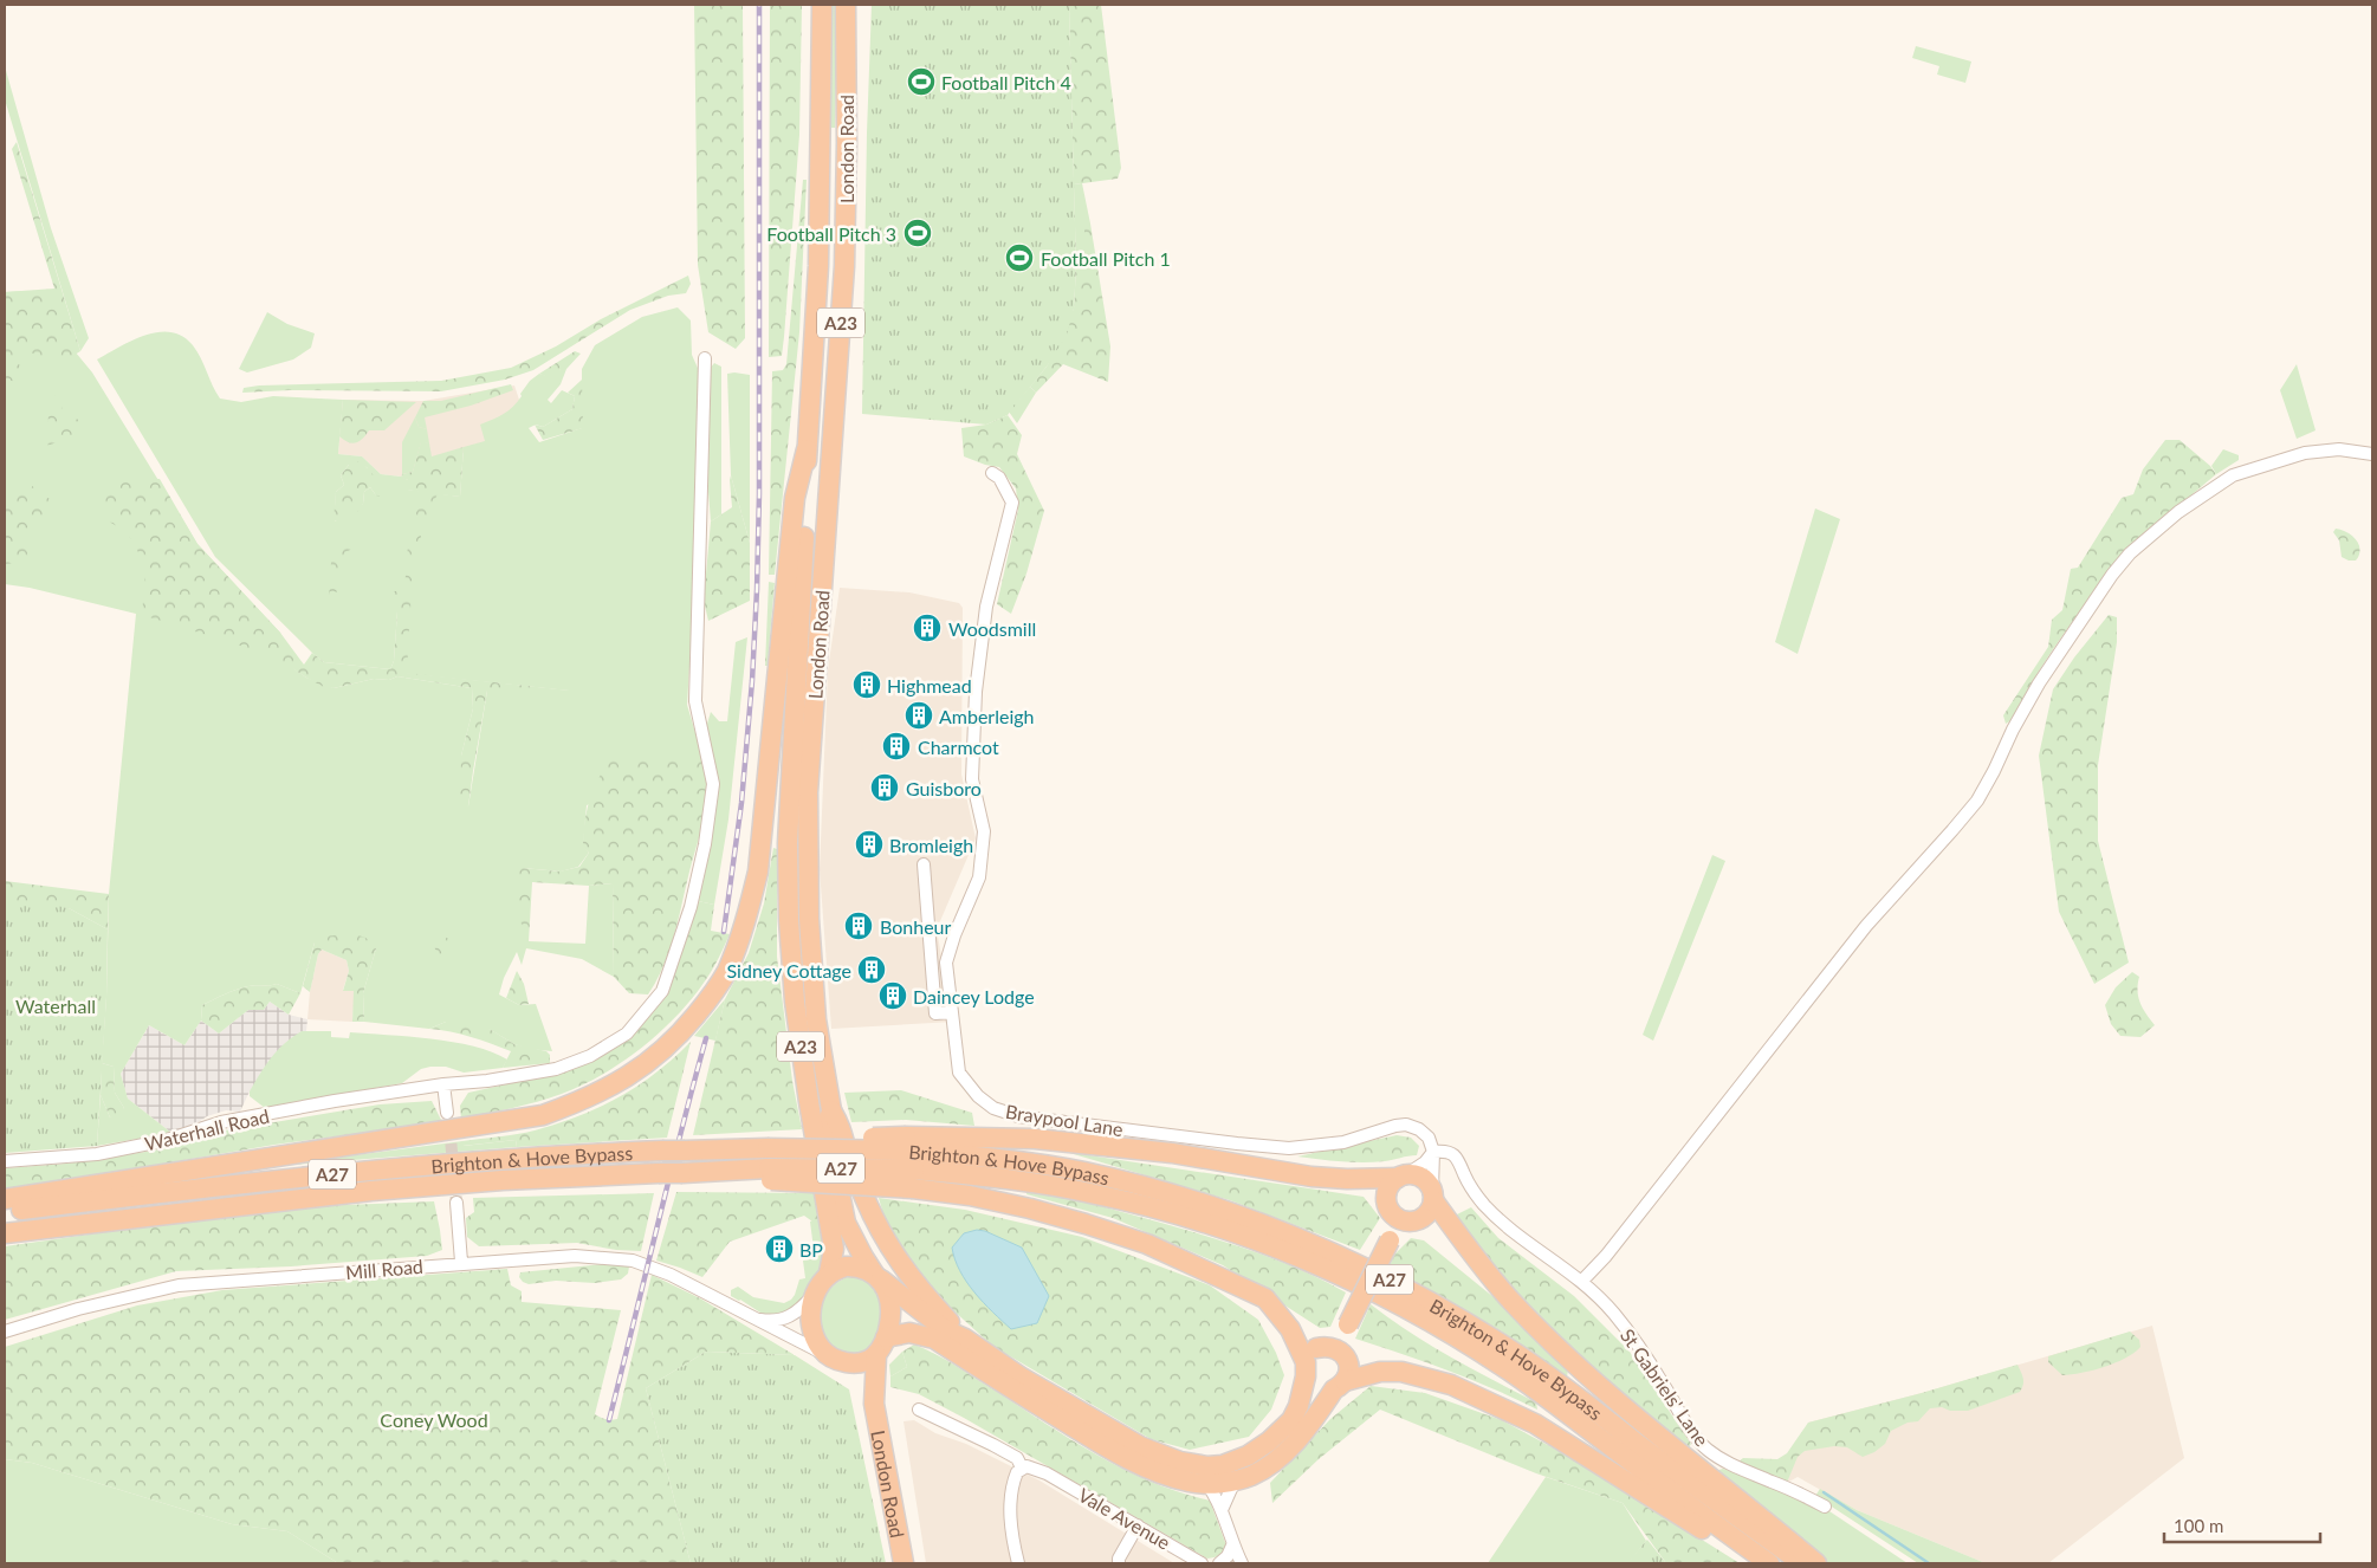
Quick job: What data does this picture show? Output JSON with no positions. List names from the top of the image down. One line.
{"streets":{"highway":["London Road","A23","Brighton & Hove Bypass","A27"],"street":["Braypool Lane","Waterhall Road","Mill Road","St Gabriels' Lane","Vale Avenue"]},"crossings":[["London Road","Mill Road"],["Braypool Lane","St Gabriels' Lane"],["Brighton & Hove Bypass","A27"]],"parks":["Waterhall","Coney Wood"],"places":{"sports":["Football Pitch 4","Football Pitch 3","Football Pitch 1"],"building":["Woodsmill","Highmead","Amberleigh","Charmcot","Guisboro","Bromleigh","Bonheur","Sidney Cottage","Daincey Lodge","BP"]},"scale_bar":"100 m"}
